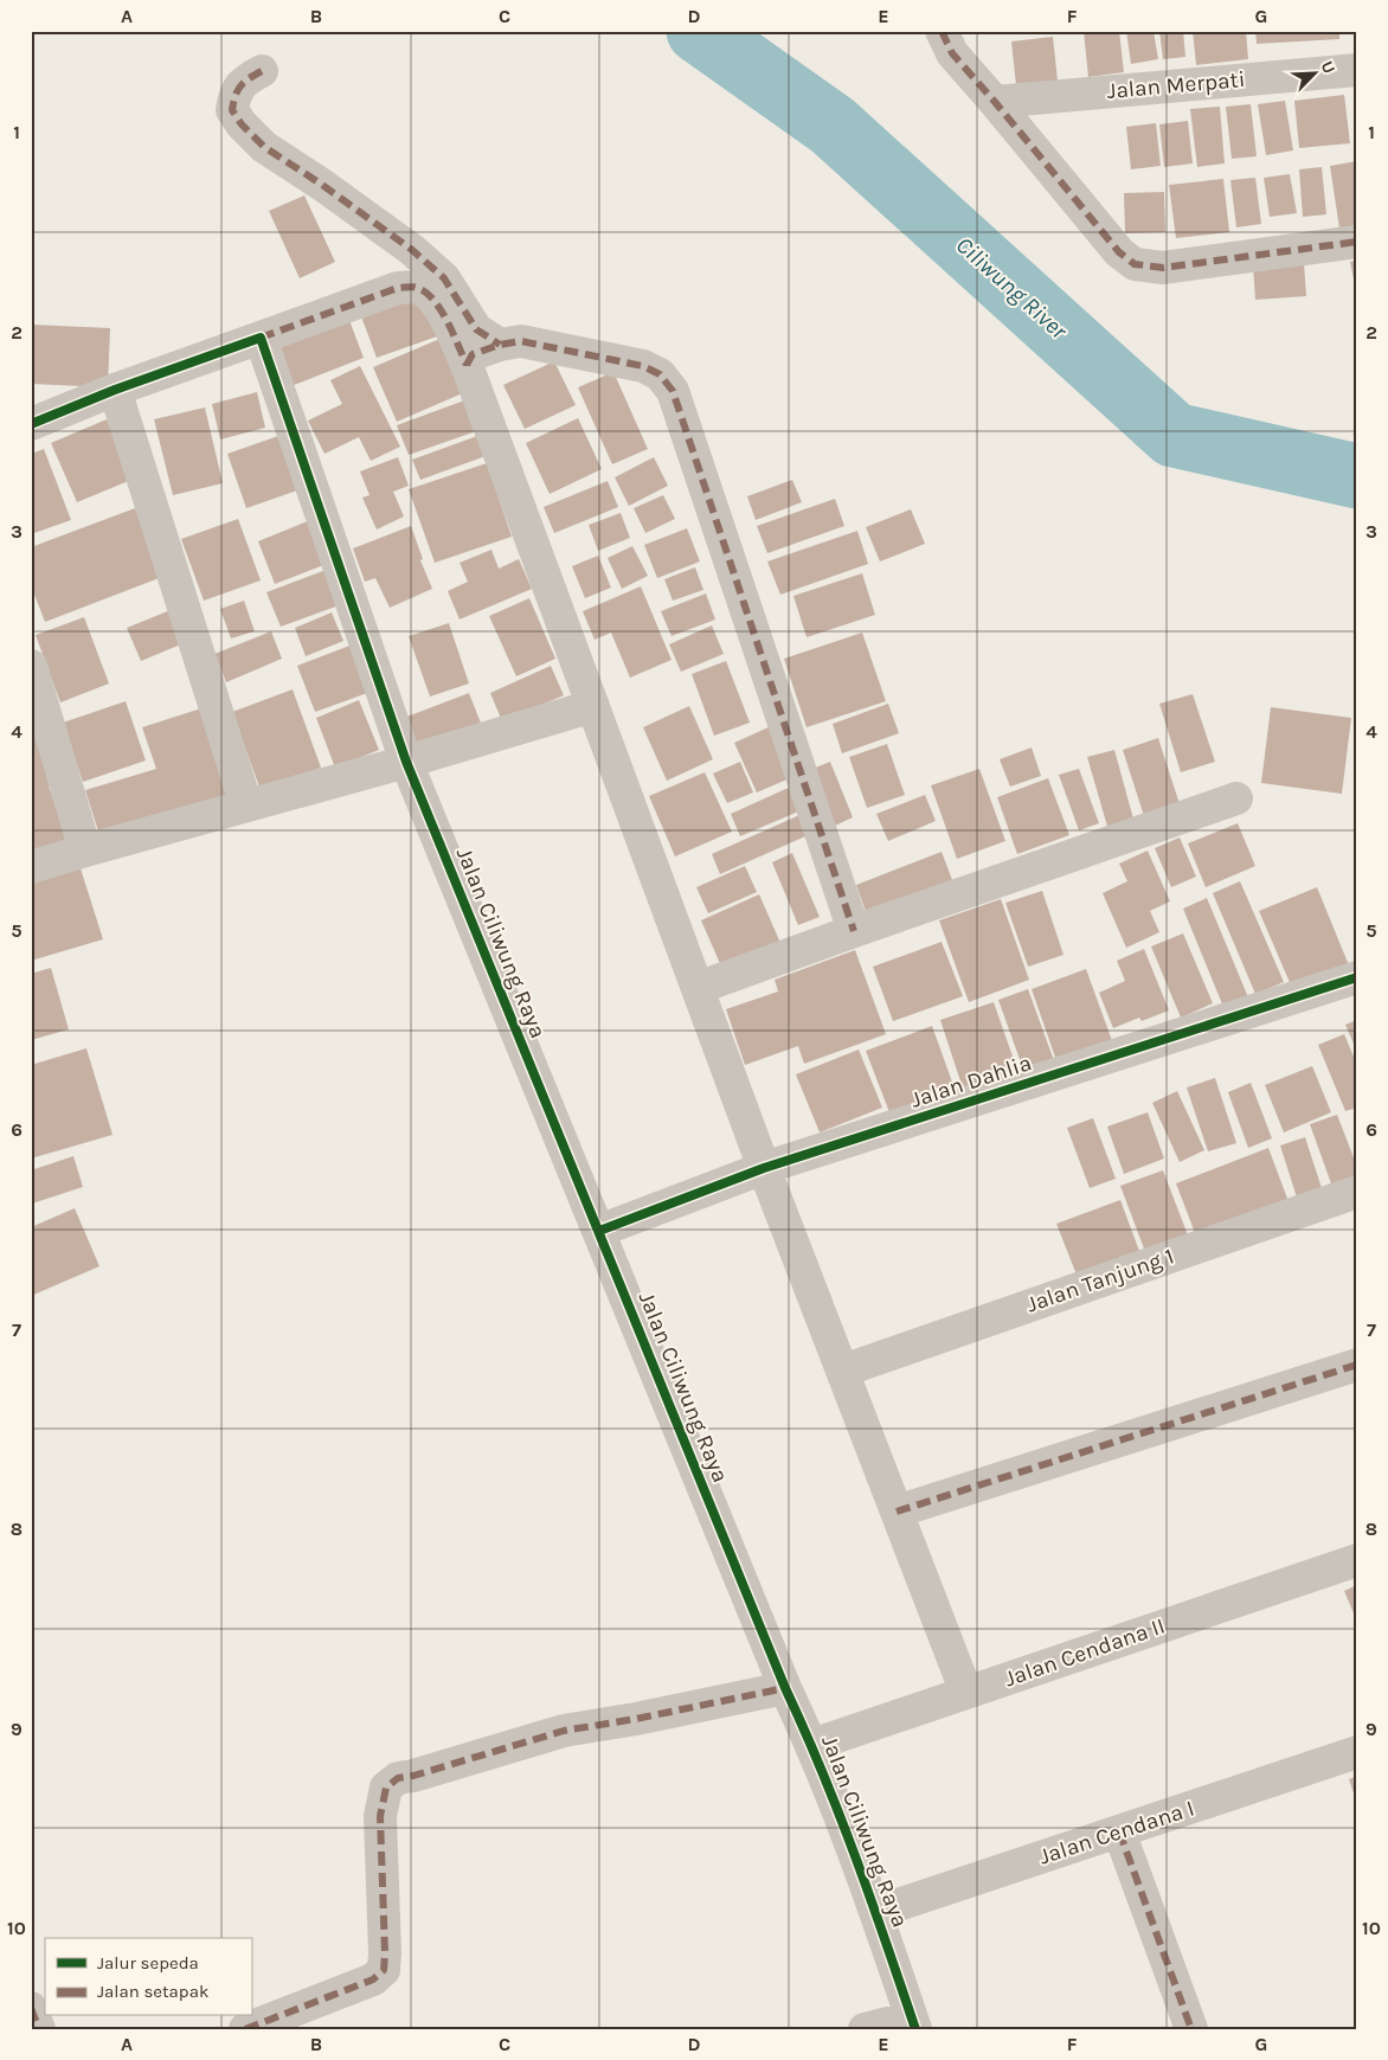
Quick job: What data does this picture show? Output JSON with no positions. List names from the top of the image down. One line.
{"streets":{"street":["Jalan Merpati","Jalan Ciliwung Raya","Jalan Dahlia","Jalan Tanjung 1","Jalan Cendana II","Jalan Cendana I"]},"crossings":[["Jalan Ciliwung Raya","Jalan Dahlia"],["Jalan Ciliwung Raya","Jalan Cendana II"],["Jalan Ciliwung Raya","Jalan Cendana I"]],"water":["Ciliwung River"],"legend":["Jalur sepeda","Jalan setapak"],"north":"top right","grid":{"columns":["A","B","C","D","E","F","G"],"rows":["1","2","3","4","5","6","7","8","9","10"]}}
